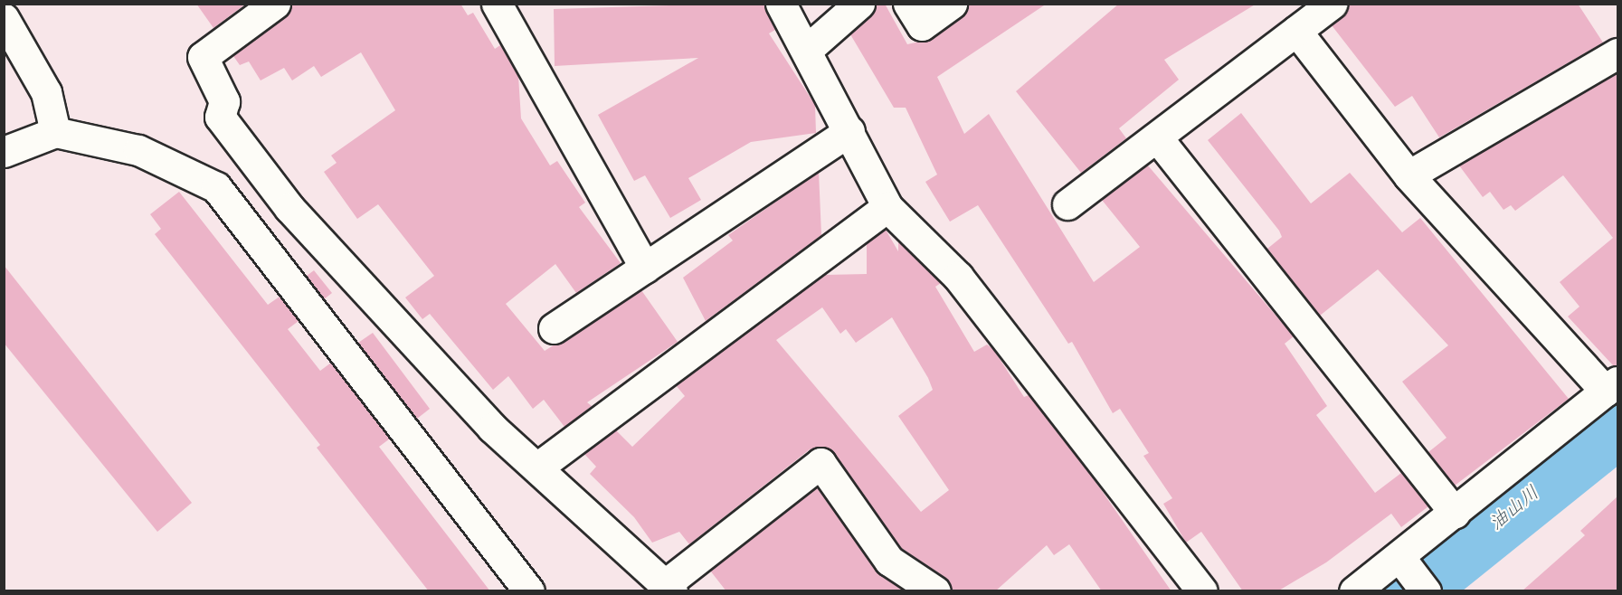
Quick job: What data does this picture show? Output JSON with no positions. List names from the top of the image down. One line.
{"water":["油山川"]}
